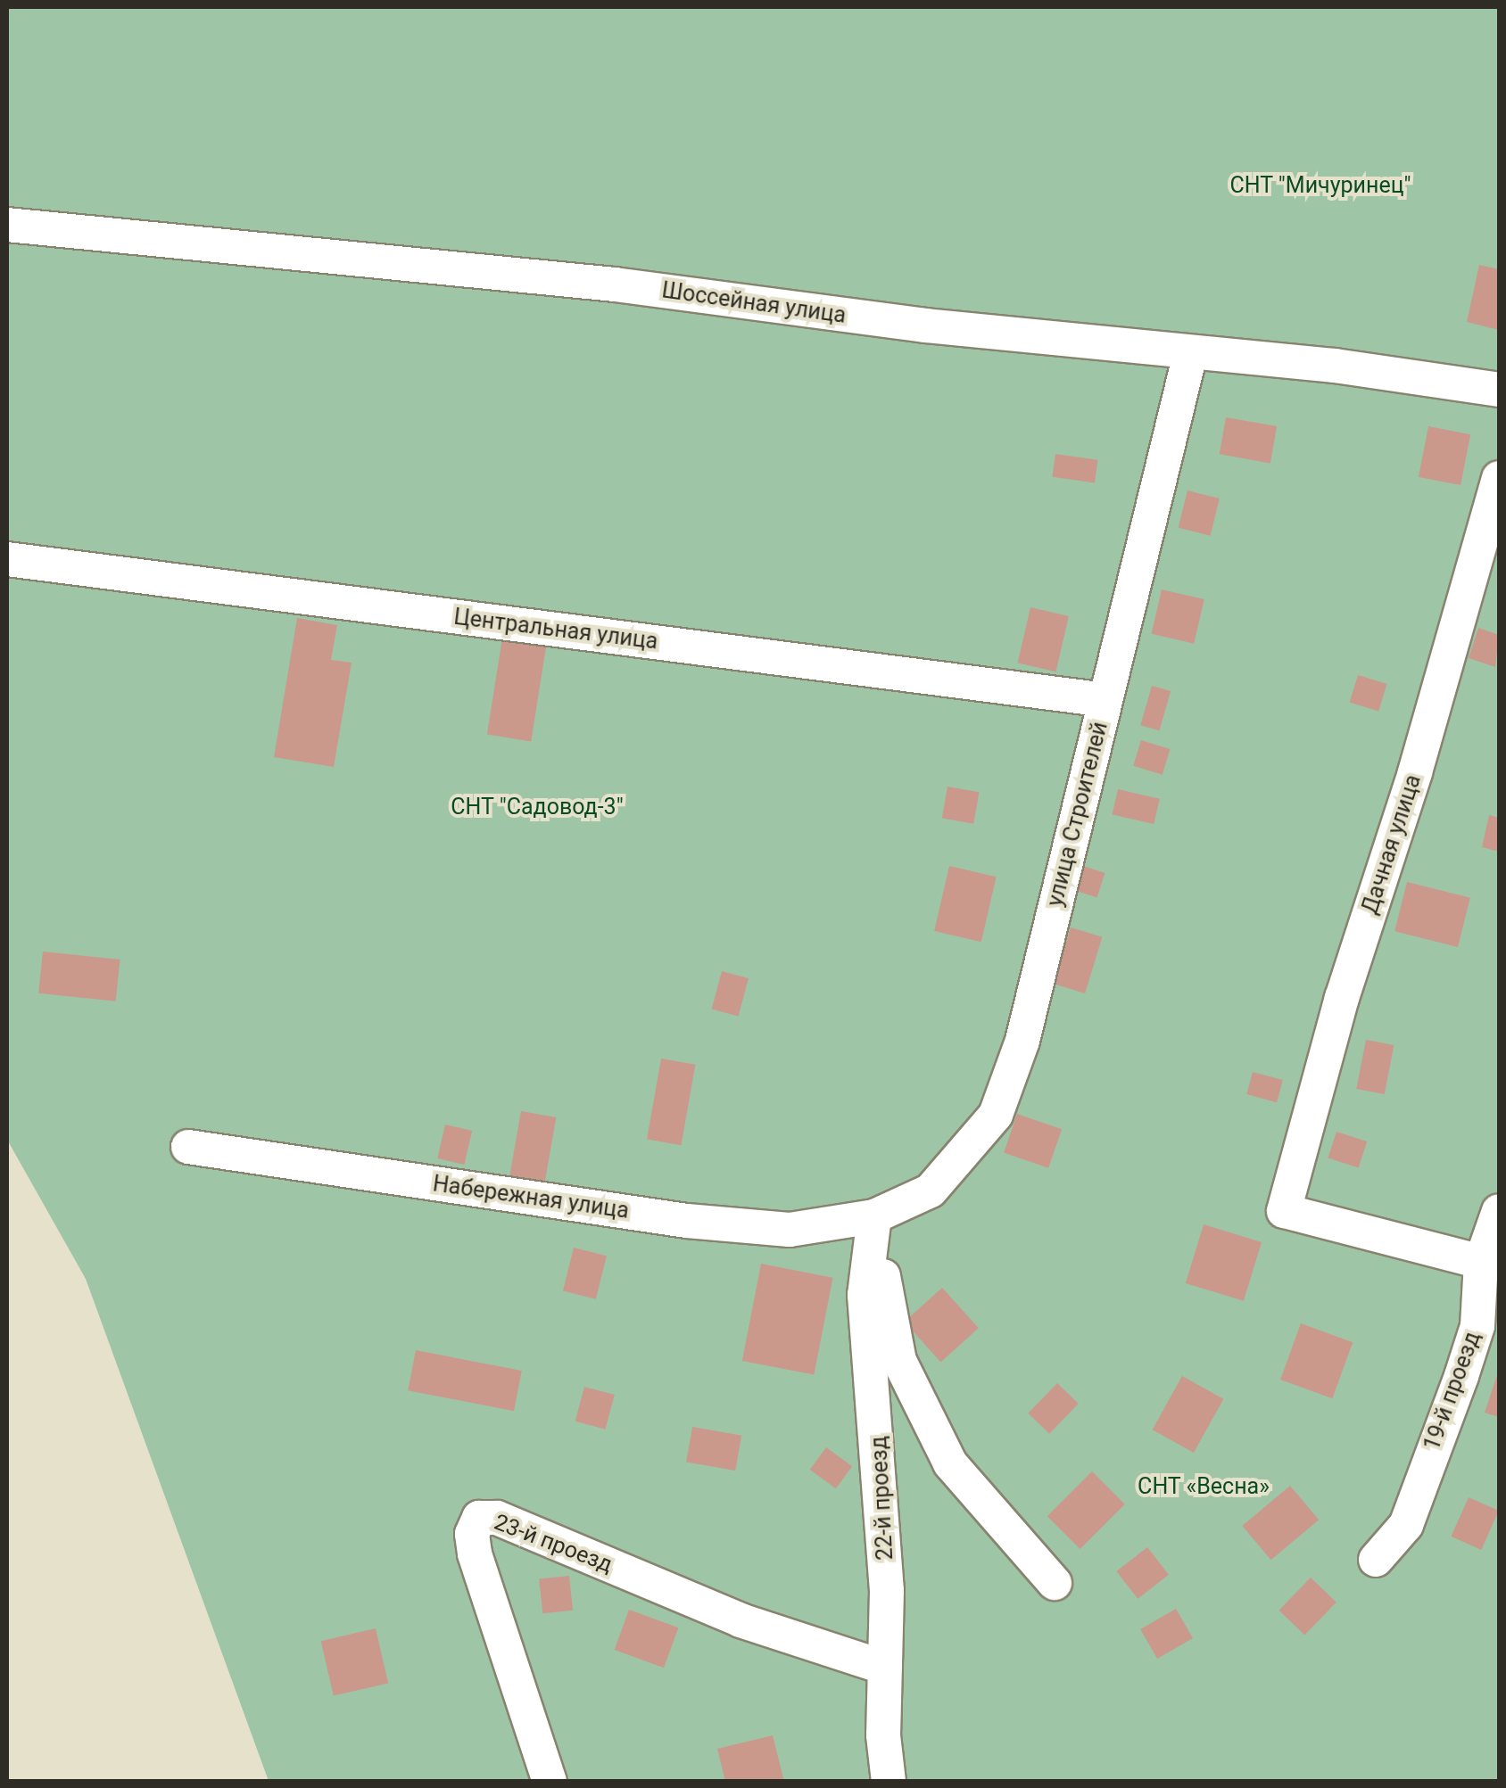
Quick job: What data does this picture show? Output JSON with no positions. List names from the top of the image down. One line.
{"streets":{"street":["Шоссейная улица","Центральная улица","улица Строителей","Дачная улица","Набережная улица","19-й проезд","22-й проезд","23-й проезд"]},"crossings":[["Шоссейная улица","улица Строителей"],["Центральная улица","улица Строителей"],["улица Строителей","Набережная улица"],["улица Строителей","22-й проезд"],["Дачная улица","19-й проезд"],["Набережная улица","22-й проезд"],["22-й проезд","23-й проезд"]],"parks":["СНТ \"Мичуринец\"","СНТ \"Садовод-3\"","СНТ «Весна»"]}
